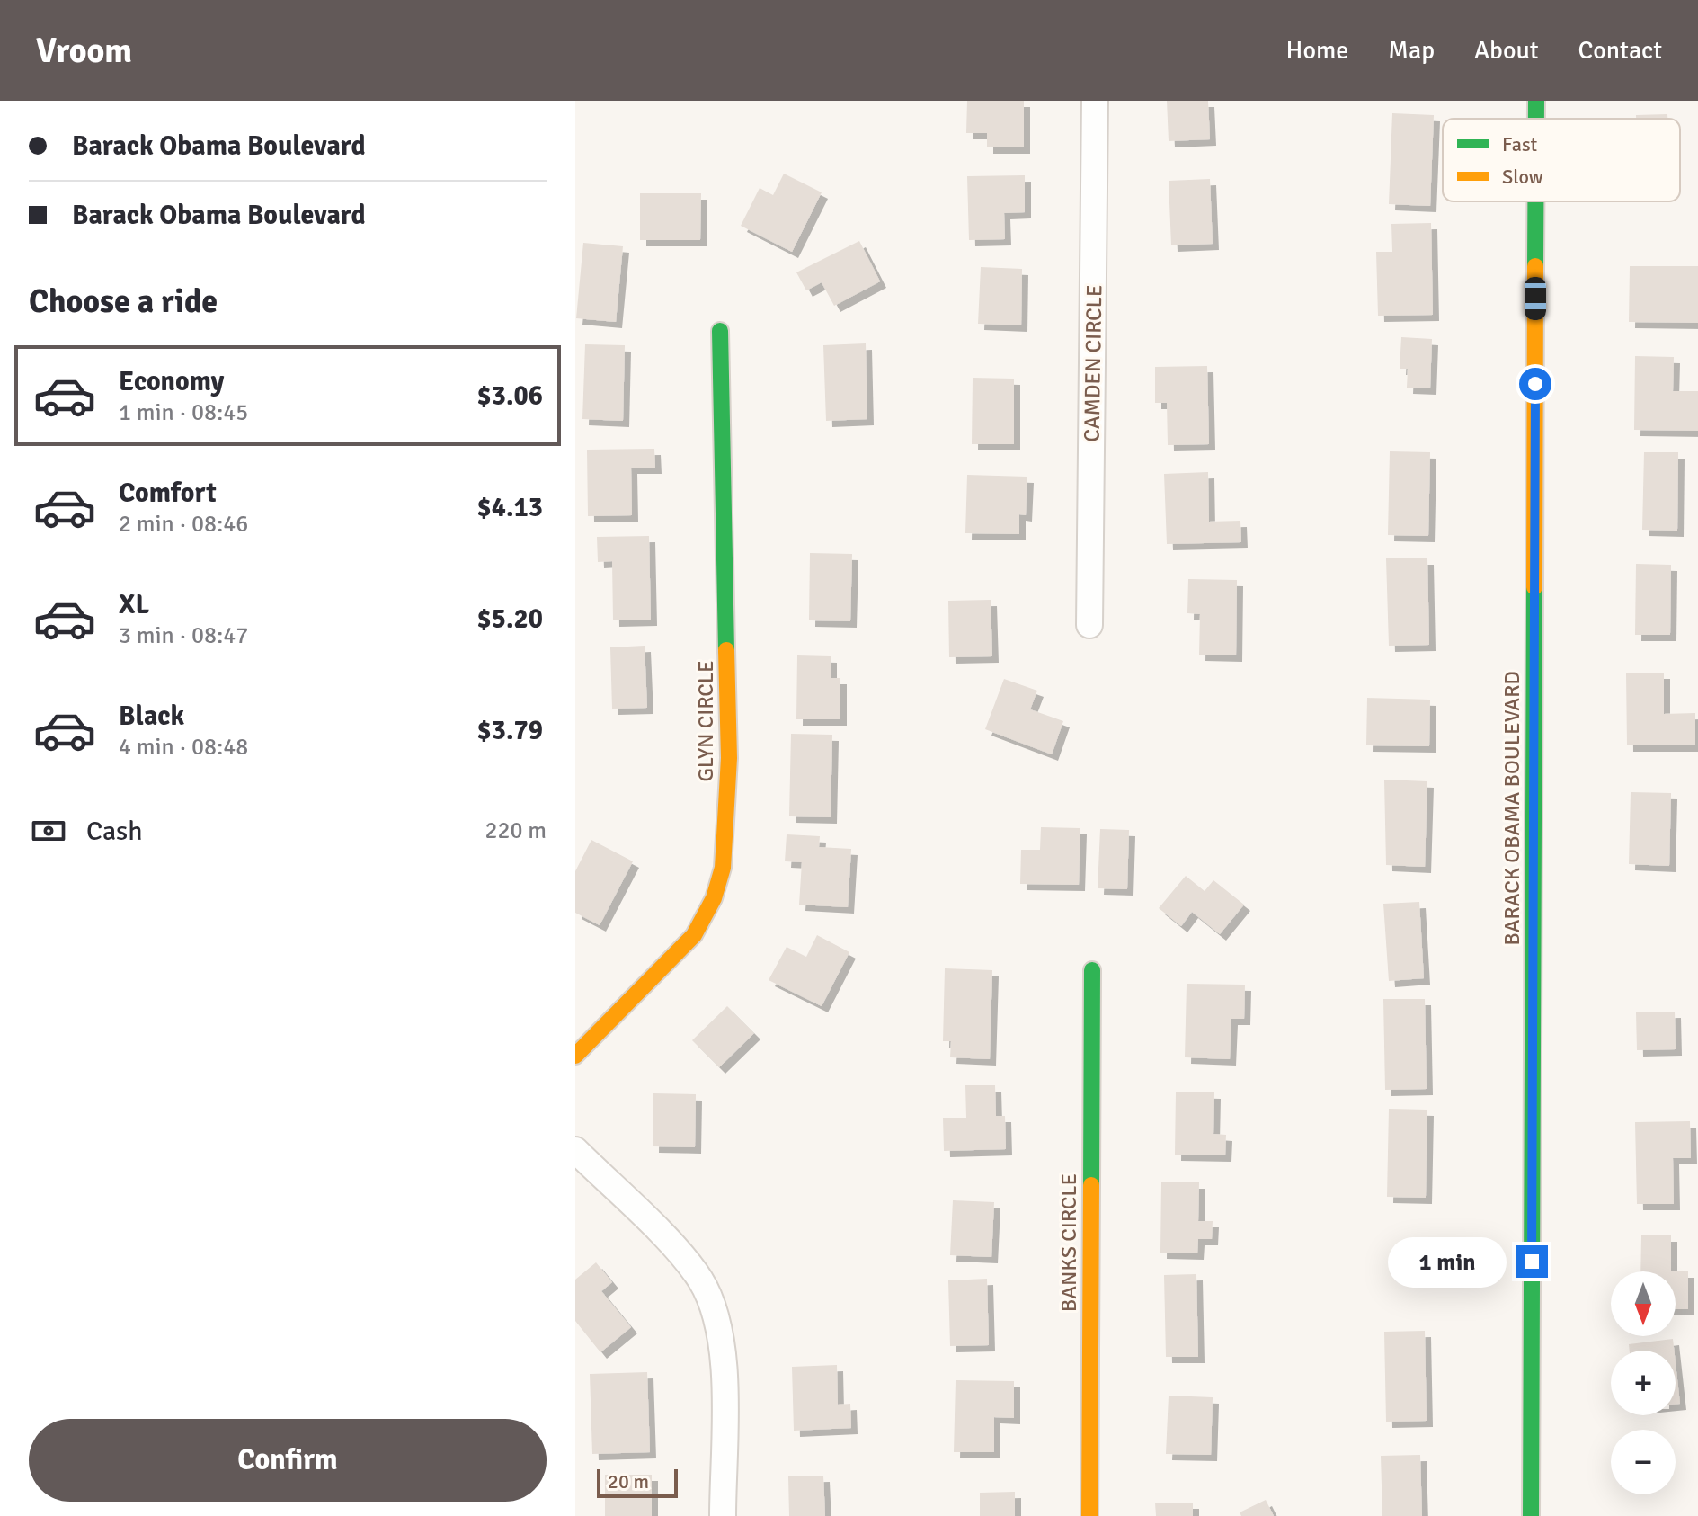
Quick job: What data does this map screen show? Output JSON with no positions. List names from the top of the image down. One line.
{"streets":{"main road":["GLYN CIRCLE","BARACK OBAMA BOULEVARD","BANKS CIRCLE"],"street":["CAMDEN CIRCLE"]},"legend":["Fast","Slow"],"scale_bar":"20 m","north":"bottom","page":{"header":"Vroom","nav":["Home","Map","About","Contact"],"banner":["Barack Obama Boulevard","Barack Obama Boulevard"],"heading":"Choose a ride","list":[{"name":"Economy","note":"1 min · 08:45","value":"$3.06"},{"name":"Comfort","note":"2 min · 08:46","value":"$4.13"},{"name":"XL","note":"3 min · 08:47","value":"$5.20"},{"name":"Black","note":"4 min · 08:48","value":"$3.79"}],"pay":["Cash","220 m"],"bubble":"1 min","map_buttons":["+","−"],"buttons":"Confirm","scale":"20 m"}}
